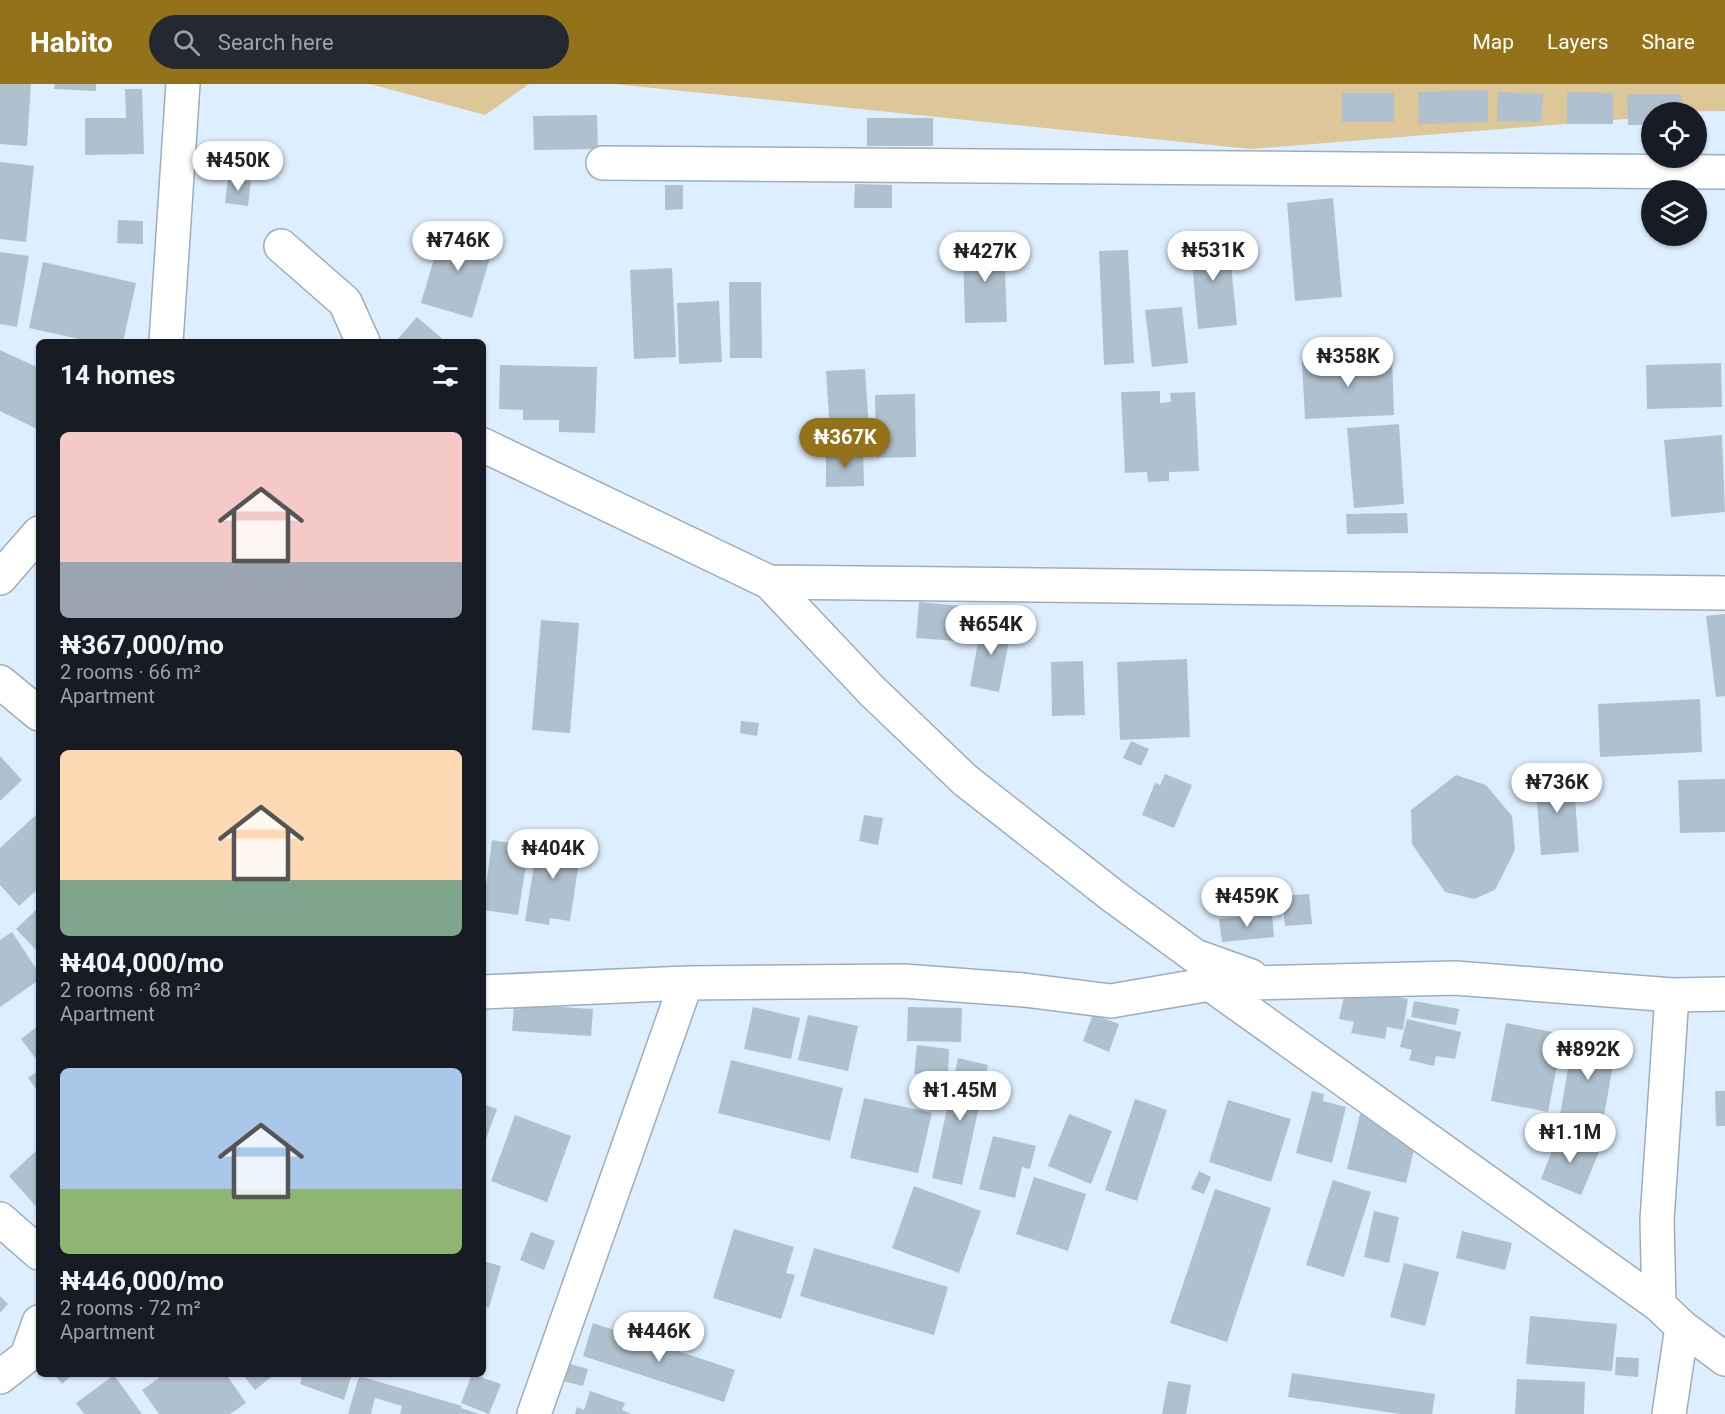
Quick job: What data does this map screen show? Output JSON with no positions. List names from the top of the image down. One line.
{"page":{"header":"Habito","search":"Search here","nav":["Map","Layers","Share"],"price":["₦450K","₦746K","₦531K","₦427K","₦358K","₦367K","₦654K","₦736K","₦404K","₦459K","₦892K","₦1.45M","₦1.1M","₦446K"],"heading":"14 homes","list":[{"name":"₦367,000/mo","note":"2 rooms · 66 m² · Apartment"},{"name":"₦404,000/mo","note":"2 rooms · 68 m² · Apartment"},{"name":"₦446,000/mo","note":"2 rooms · 72 m² · Apartment"}]}}
